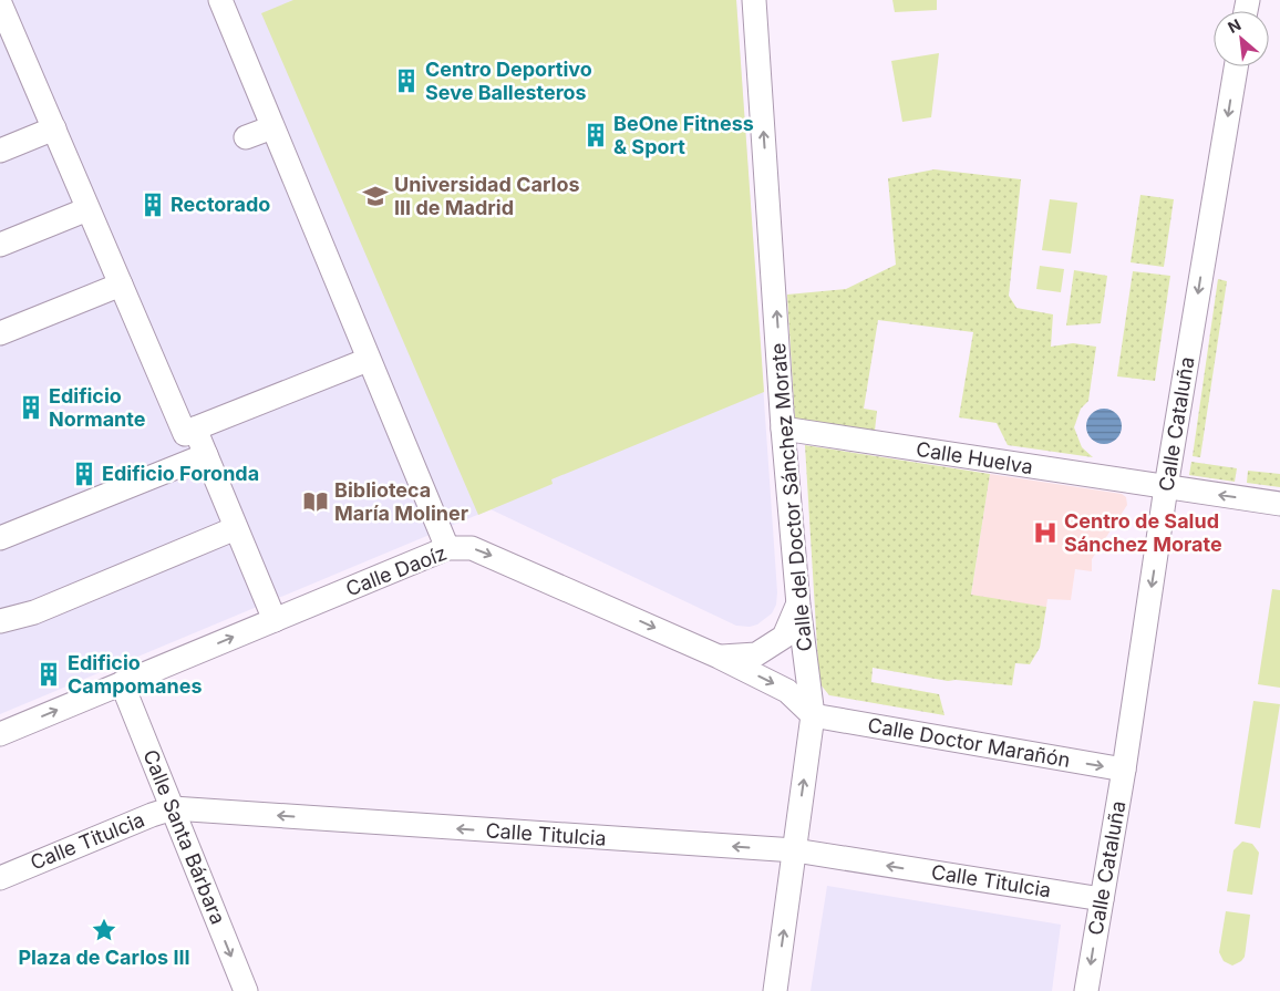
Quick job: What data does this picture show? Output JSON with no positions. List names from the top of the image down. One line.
{"streets":{"street":["Calle Cataluña","Calle Huelva","Calle del Doctor Sánchez Morate","Calle Daoíz","Calle Doctor Marañón","Calle Titulcia","Calle Santa Bárbara"]},"crossings":[["Calle Cataluña","Calle Huelva"],["Calle Cataluña","Calle Doctor Marañón"],["Calle Cataluña","Calle Titulcia"],["Calle Huelva","Calle del Doctor Sánchez Morate"],["Calle del Doctor Sánchez Morate","Calle Daoíz"],["Calle del Doctor Sánchez Morate","Calle Doctor Marañón"],["Calle del Doctor Sánchez Morate","Calle Titulcia"],["Calle Daoíz","Calle Doctor Marañón"],["Calle Daoíz","Calle Santa Bárbara"],["Calle Titulcia","Calle Santa Bárbara"]],"one_way":["Calle Cataluña","Calle del Doctor Sánchez Morate","Calle Daoíz","Calle Doctor Marañón","Calle Titulcia","Calle Santa Bárbara"],"places":{"building":["Centro Deportivo Seve Ballesteros","BeOne Fitness & Sport","Rectorado","Edificio Normante","Edificio Foronda","Edificio Campomanes"],"school or university":["Universidad Carlos III de Madrid"],"library":["Biblioteca María Moliner"],"hospital":["Centro de Salud Sánchez Morate"],"place":["Plaza de Carlos III"]},"north":"top left"}
